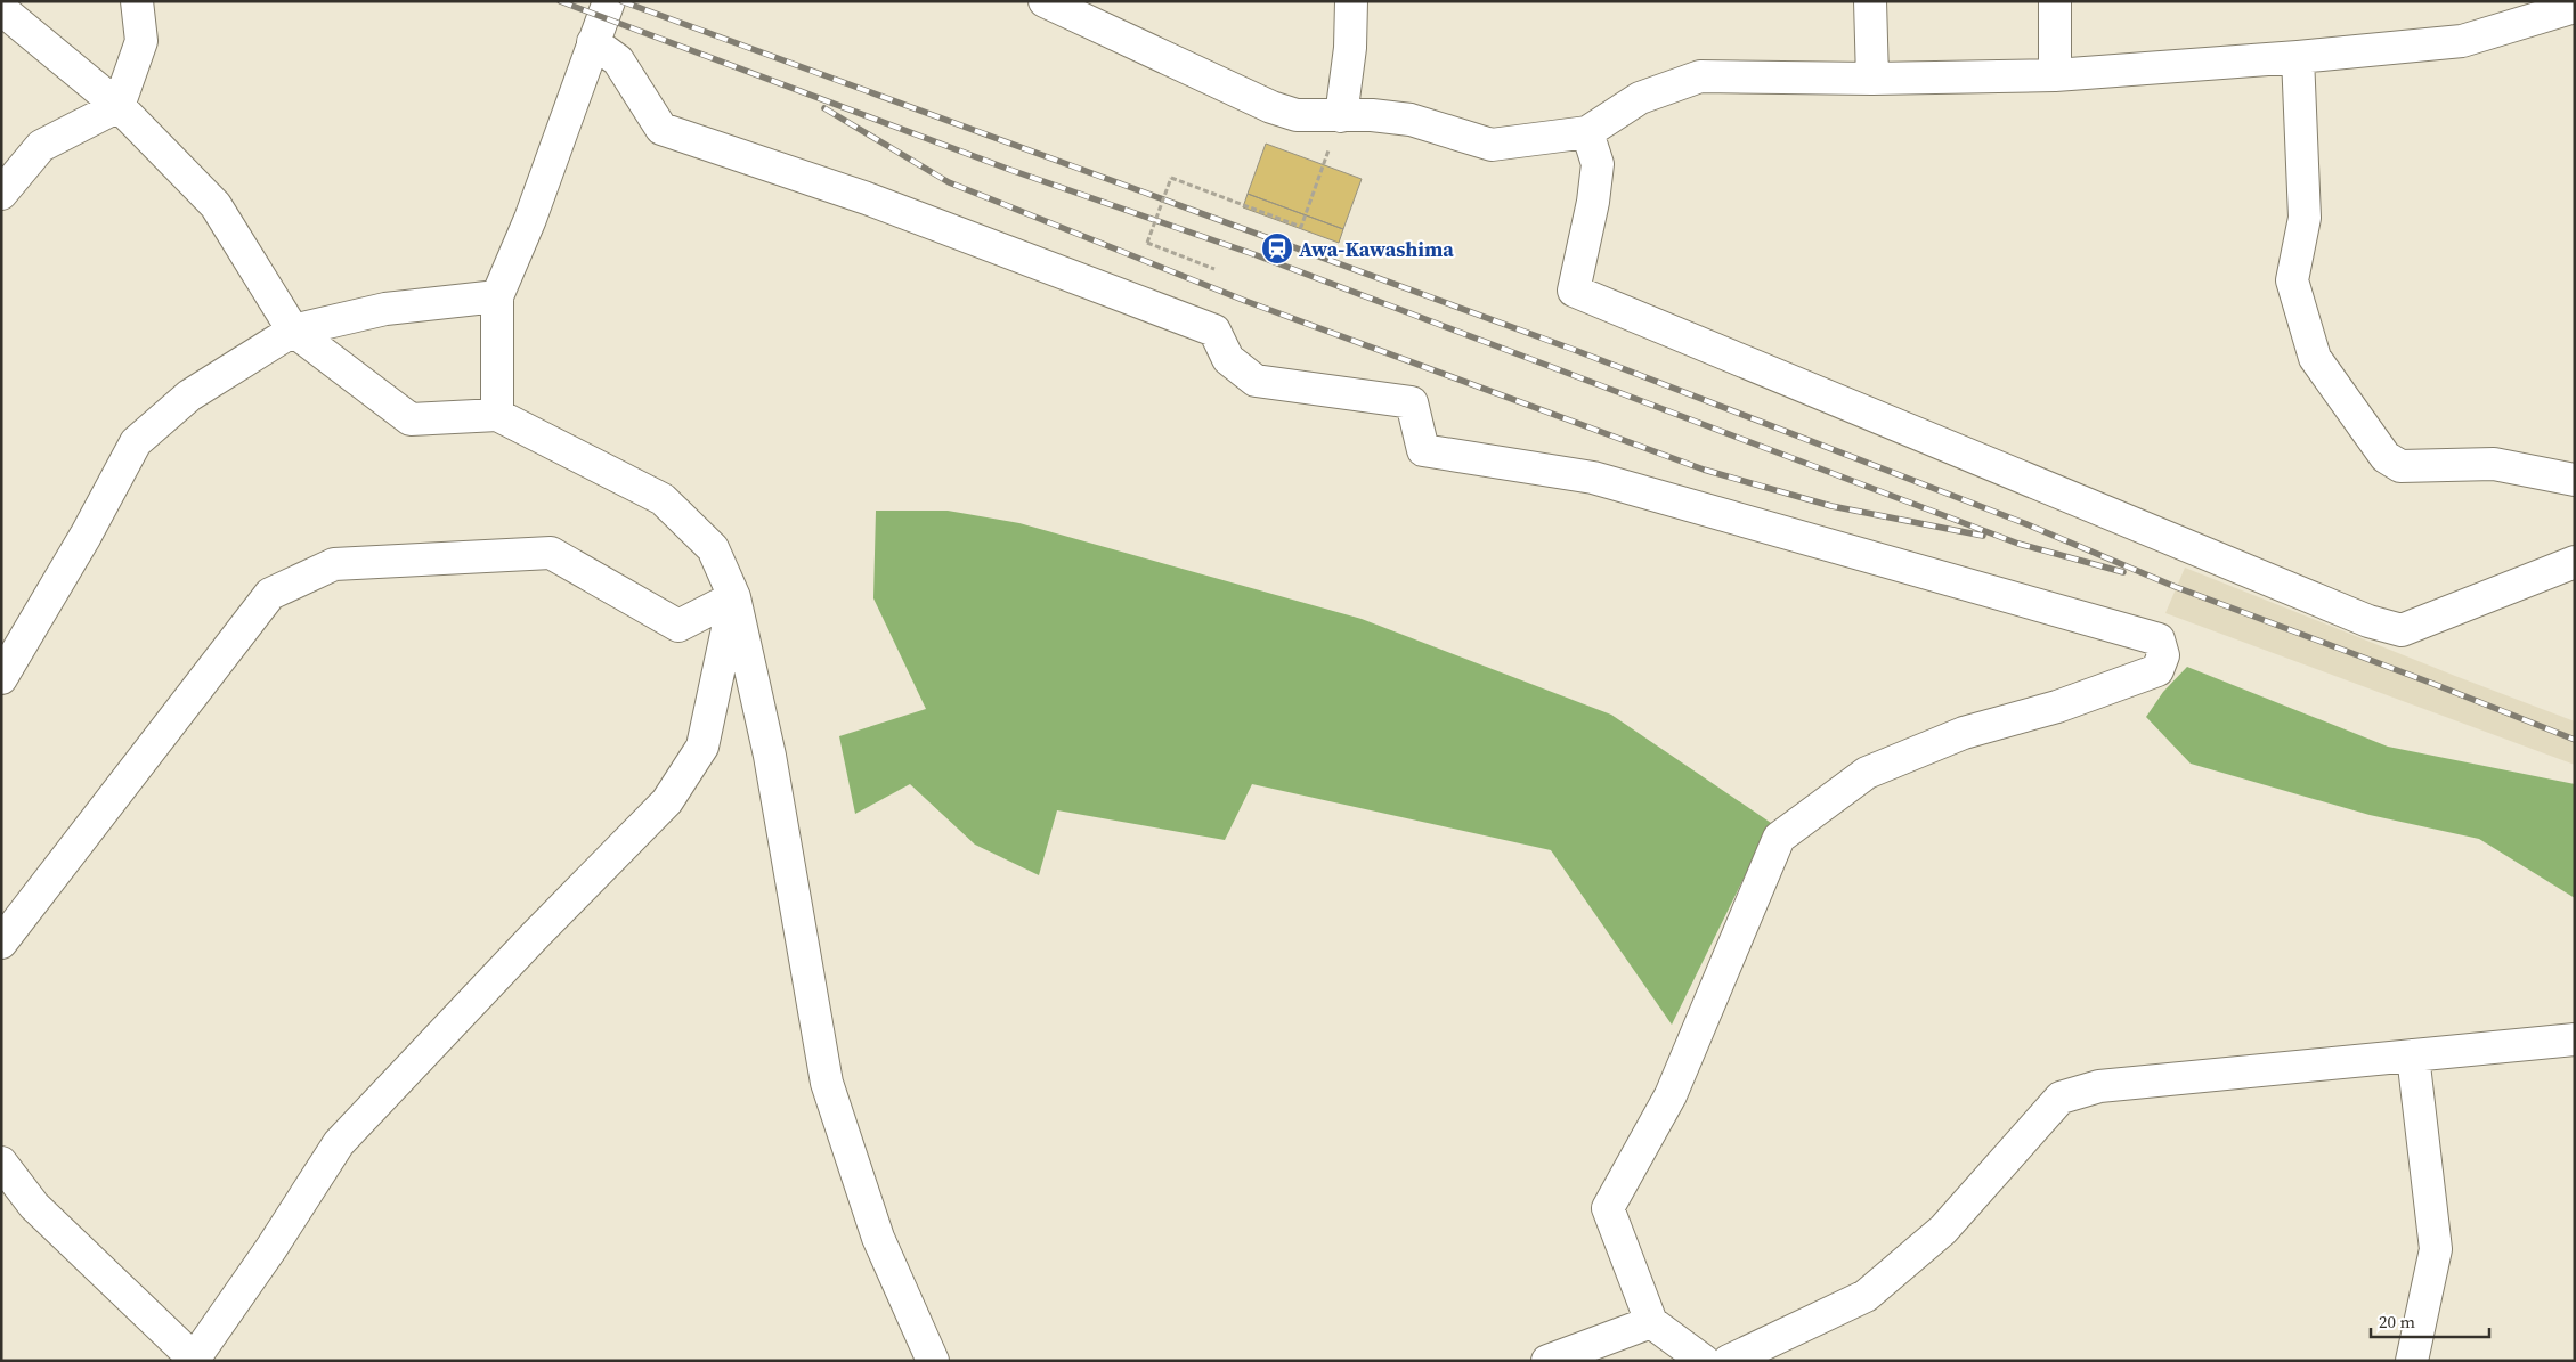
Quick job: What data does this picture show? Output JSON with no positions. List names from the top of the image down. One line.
{"places":{"station":["Awa-Kawashima"]},"scale_bar":"20 m"}
